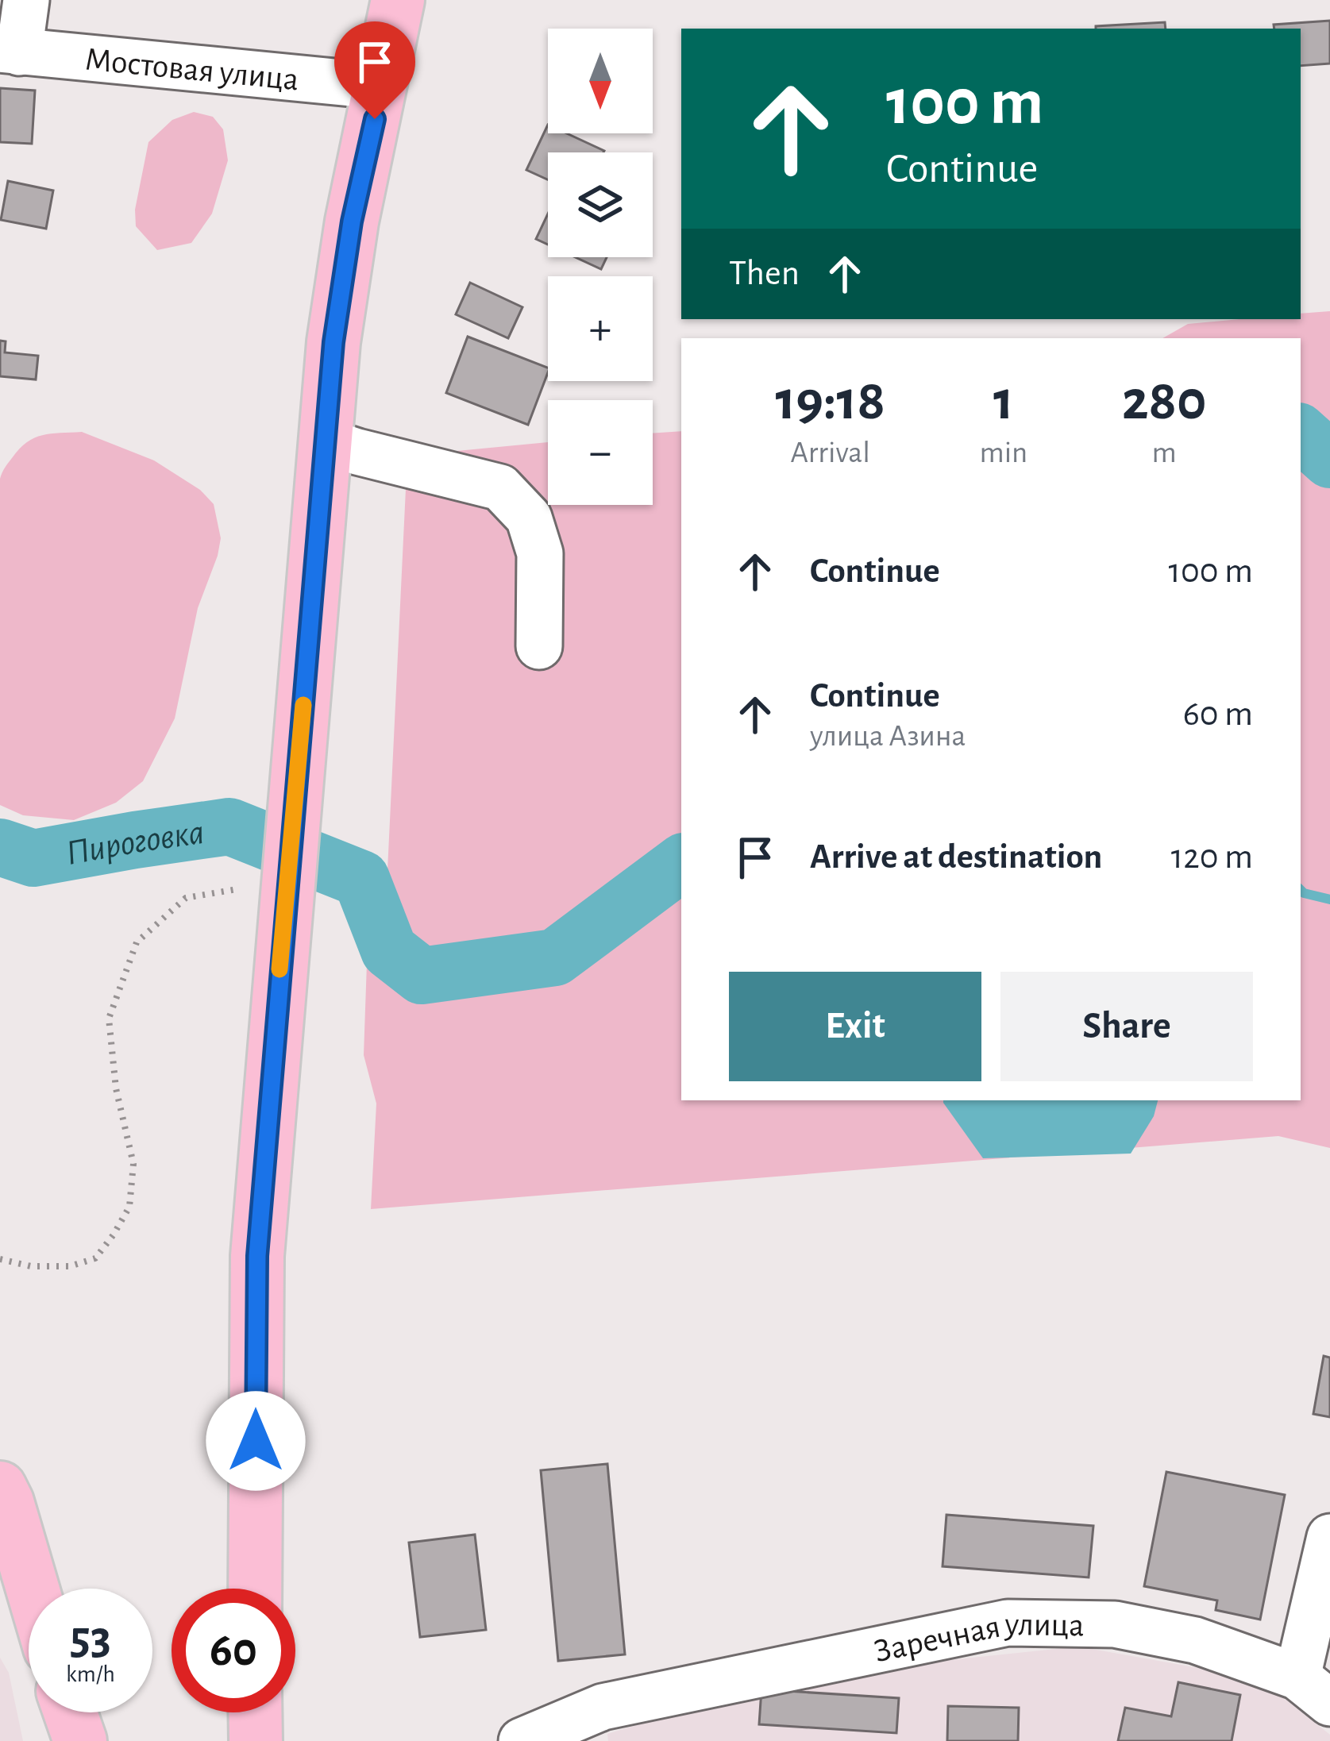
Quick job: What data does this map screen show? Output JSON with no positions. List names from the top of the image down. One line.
{"streets":{"street":["Мостовая улица","Заречная улица"]},"water":["Пироговка"],"north":"bottom","page":{"map_buttons":["+","−"],"turn":["100 m","Continue"],"then":"Then","eta":["19:18","Arrival","1","min","280","m"],"list":[{"name":"Continue","value":"100 m"},{"name":"Continue","note":"улица Азина","value":"60 m"},{"name":"Arrive at destination","value":"120 m"}],"buttons":["Exit","Share"],"speed":"53 km/h","limit":"60"}}
